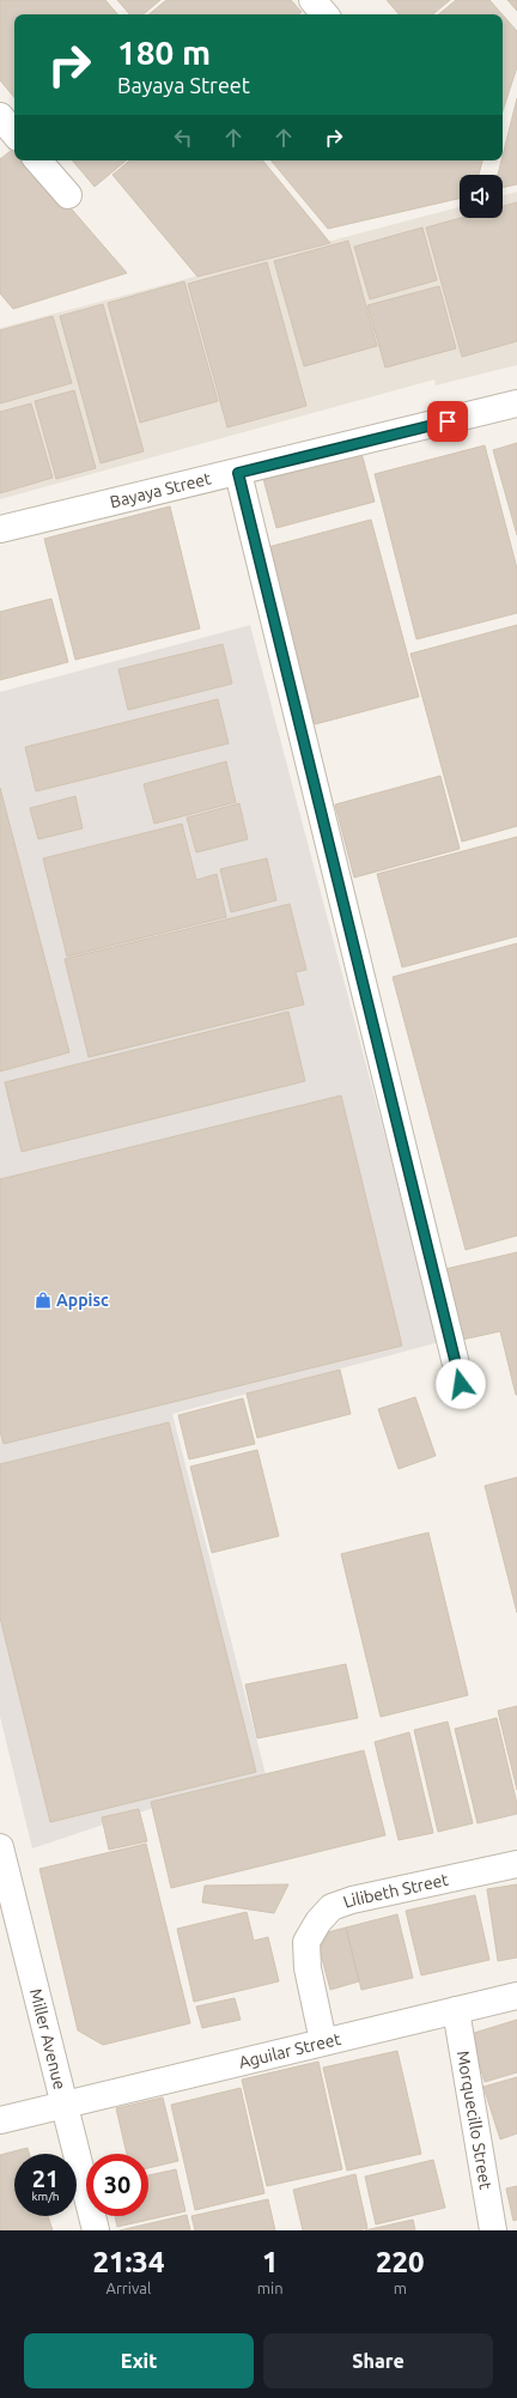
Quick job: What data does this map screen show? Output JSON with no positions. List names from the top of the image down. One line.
{"streets":{"street":["Bayaya Street","Lilibeth Street","Miller Avenue","Aguilar Street","Morquecillo Street"]},"crossings":[["Lilibeth Street","Aguilar Street"],["Miller Avenue","Aguilar Street"],["Aguilar Street","Morquecillo Street"]],"places":{"shop":["Appisc"]},"page":{"turn":["180 m","Bayaya Street"],"speed":"21 km/h","limit":"30","eta":["21:34","Arrival","1","min","220","m"],"buttons":["Exit","Share"]}}
